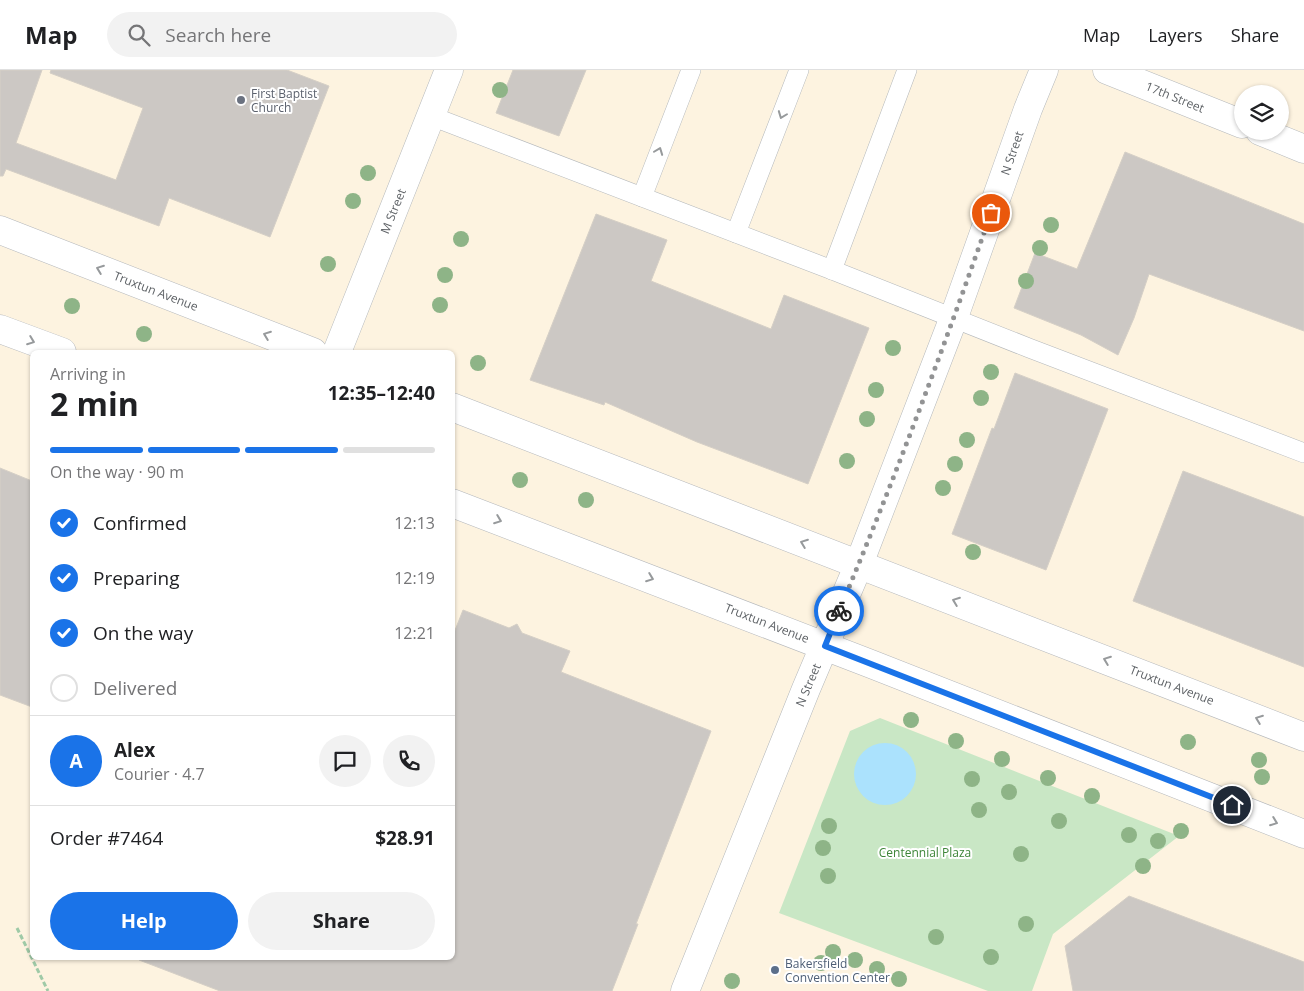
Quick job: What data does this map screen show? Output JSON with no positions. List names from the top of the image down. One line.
{"streets":{"main road":["17th Street","N Street","M Street","Truxtun Avenue"]},"crossings":[["N Street","Truxtun Avenue"]],"parks":["Centennial Plaza"],"places":["First Baptist Church","Bakersfield Convention Center"],"page":{"header":"Map","search":"Search here","nav":["Map","Layers","Share"],"heading":["2 min","Arriving in","12:35–12:40"],"panel":["Alex","Courier · 4.7","Order #7464","$28.91"],"bar":"On the way · 90 m","list":[["Confirmed","12:13"],["Preparing","12:19"],["On the way","12:21"],"Delivered"],"round":"A","buttons":["Help","Share"]}}
